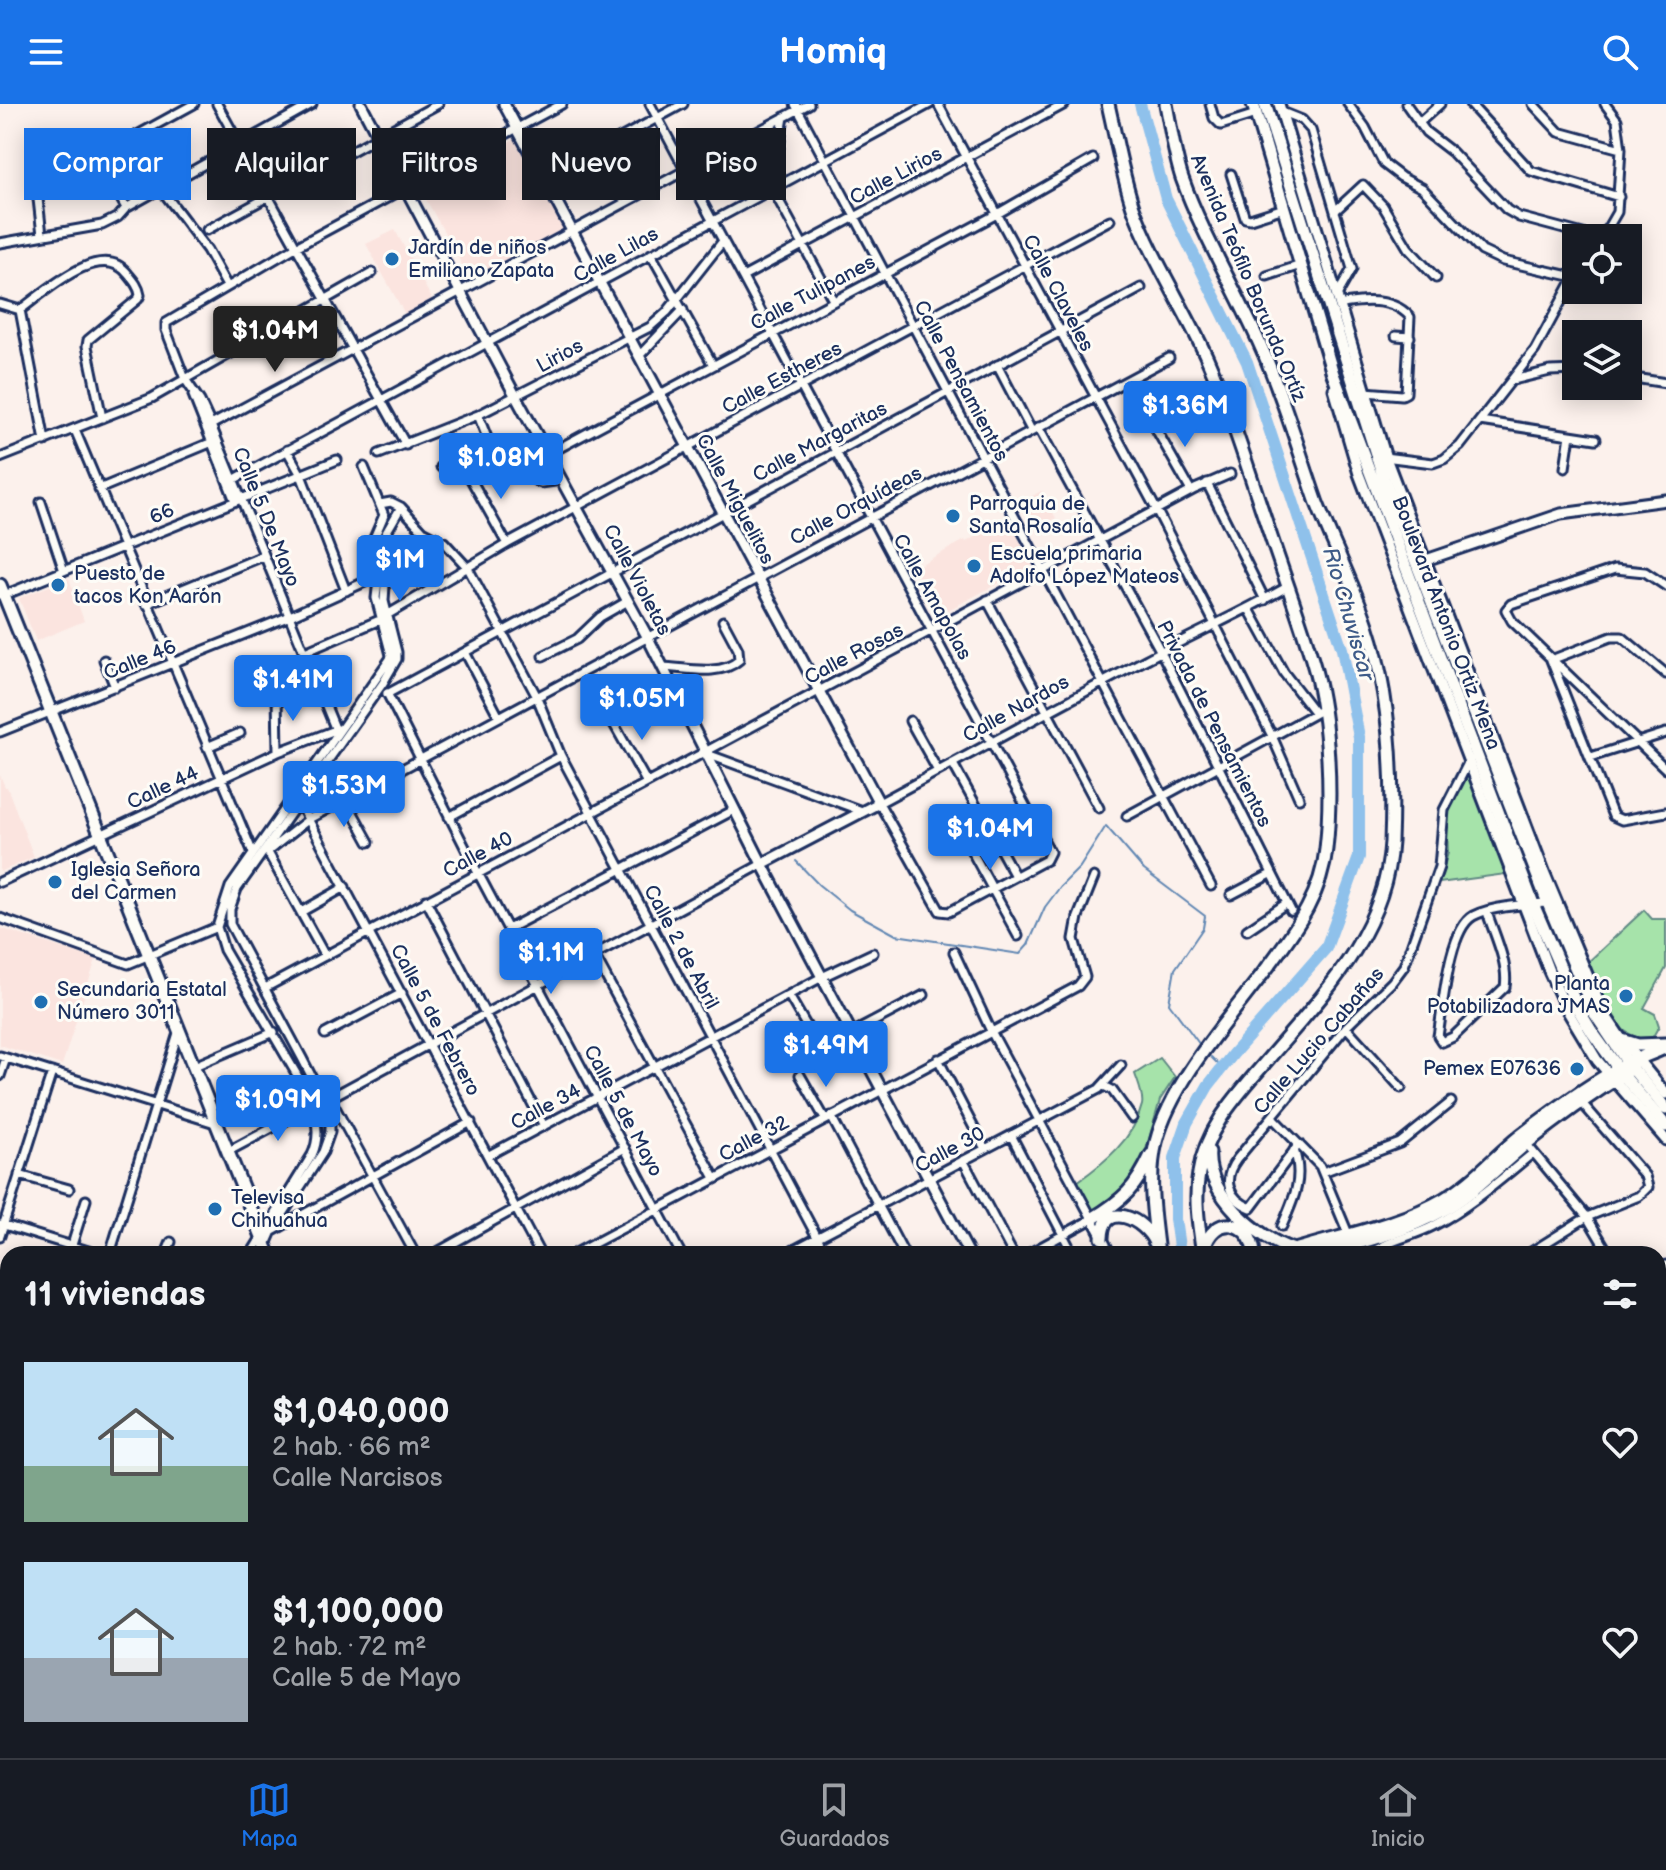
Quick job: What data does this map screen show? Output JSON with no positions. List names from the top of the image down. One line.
{"streets":{"main road":["Avenida Teófilo Borunda Ortíz","Boulevard Antonio Ortiz Mena"],"street":["Calle Lirios","Calle Lilas","Calle Tulipanes","Calle Claveles","Lirios","Calle Estheres","Calle Pensamientos","Calle Margaritas","Calle Miguelitos","Calle Orquídeas","66","Calle 5 De Mayo","Calle Violetas","Calle Amapolas","Calle Rosas","Calle 46","Calle Nardos","Privada de Pensamientos","Calle 44","Calle 40","Calle 2 de Abril","Calle 5 de Febrero","Calle Lucio Cabañas","Calle 34","Calle 5 de Mayo","Calle 32","Calle 30"]},"crossings":[["Calle Lirios","Calle Claveles"],["Calle Lirios","Calle Pensamientos"],["Calle Lirios","Calle Amapolas"],["Calle Lilas","Calle Pensamientos"],["Calle Lilas","Calle Miguelitos"],["Calle Lilas","Calle 5 De Mayo"],["Calle Lilas","Calle Violetas"],["Calle Lilas","Calle Amapolas"],["Calle Tulipanes","Calle Claveles"],["Calle Tulipanes","Calle Pensamientos"],["Calle Tulipanes","Calle Miguelitos"],["Calle Tulipanes","Calle Violetas"],["Calle Tulipanes","Calle Amapolas"],["Calle Claveles","Calle Estheres"],["Calle Claveles","Calle Margaritas"],["Calle Claveles","Calle Orquídeas"],["Calle Claveles","Calle Rosas"],["Calle Claveles","Calle Nardos"],["Lirios","Calle Miguelitos"],["Lirios","Calle Violetas"],["Lirios","Calle Amapolas"],["Calle Estheres","Calle Pensamientos"],["Calle Estheres","Calle Miguelitos"],["Calle Estheres","Calle 5 De Mayo"],["Calle Estheres","Calle Violetas"],["Calle Estheres","Calle Amapolas"],["Calle Pensamientos","Calle Margaritas"],["Calle Pensamientos","Calle Orquídeas"],["Calle Pensamientos","Calle Rosas"],["Calle Pensamientos","Calle Nardos"],["Calle Margaritas","Calle Miguelitos"],["Calle Margaritas","Calle Violetas"],["Calle Margaritas","Calle Amapolas"],["Calle Margaritas","Privada de Pensamientos"],["Calle Margaritas","Calle 5 de Mayo"],["Calle Miguelitos","Calle Orquídeas"],["Calle Miguelitos","Calle Rosas"],["Calle Miguelitos","Calle Nardos"],["Calle Orquídeas","Calle Violetas"],["Calle Orquídeas","Calle Amapolas"],["Calle Orquídeas","Privada de Pensamientos"],["Calle Orquídeas","Calle 2 de Abril"],["Calle Orquídeas","Calle 5 de Febrero"],["Calle Orquídeas","Calle 5 de Mayo"],["66","Calle 5 De Mayo"],["Calle 5 De Mayo","Calle 46"],["Calle 5 De Mayo","Calle 44"],["Calle Violetas","Calle Rosas"],["Calle Violetas","Calle Nardos"],["Calle Violetas","Calle 40"],["Calle Violetas","Calle 34"],["Calle Violetas","Calle 32"],["Calle Violetas","Calle 30"],["Calle Amapolas","Calle Rosas"],["Calle Amapolas","Calle Nardos"],["Boulevard Antonio Ortiz Mena","Calle Lucio Cabañas"],["Calle Rosas","Privada de Pensamientos"],["Calle Rosas","Calle 40"],["Calle Nardos","Privada de Pensamientos"],["Calle 40","Calle 2 de Abril"],["Calle 40","Calle 5 de Febrero"],["Calle 40","Calle 5 de Mayo"],["Calle 2 de Abril","Calle 34"],["Calle 2 de Abril","Calle 32"],["Calle 2 de Abril","Calle 30"],["Calle 5 de Febrero","Calle 34"],["Calle 34","Calle 5 de Mayo"],["Calle 5 de Mayo","Calle 32"]],"water":["Rio Chuviscar"],"places":["Jardín de niños Emiliano Zapata","Parroquia de Santa Rosalía","Escuela primaria Adolfo López Mateos","Puesto de tacos Kon Aarón","Iglesia Señora del Carmen","Planta Potabilizadora JMAS","Secundaria Estatal Número 3011","Pemex E07636","Televisa Chihuahua"],"page":{"header":"Homiq","chip":["Comprar","Alquilar","Filtros","Nuevo","Piso"],"price":["$1.04M","$1.36M","$1.08M","$1M","$1.41M","$1.05M","$1.53M","$1.04M","$1.1M","$1.49M","$1.09M"],"heading":"11 viviendas","list":[{"name":"$1,040,000","note":"2 hab. · 66 m² · Calle Narcisos"},{"name":"$1,100,000","note":"2 hab. · 72 m² · Calle 5 de Mayo"}],"tabs":["Mapa","Guardados","Inicio"]}}
